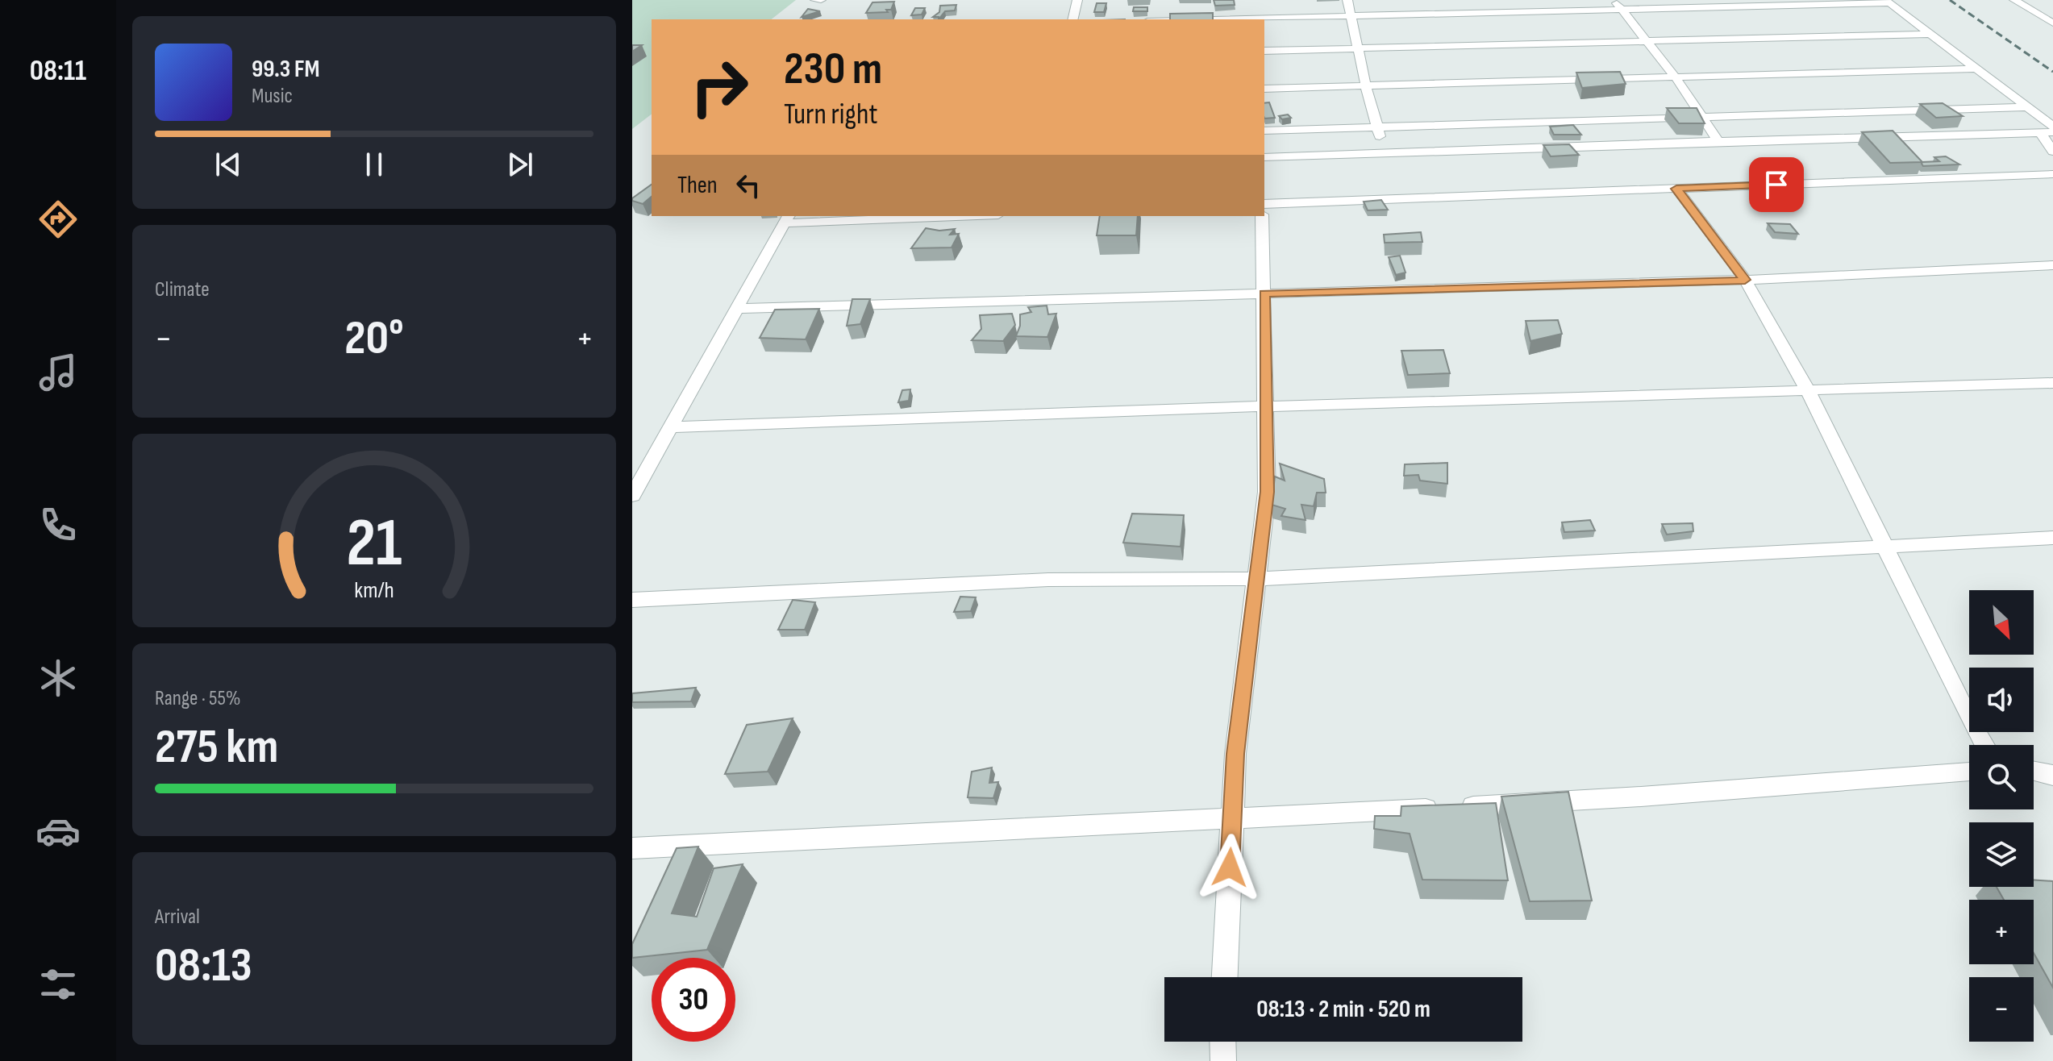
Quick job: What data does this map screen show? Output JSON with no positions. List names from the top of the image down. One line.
{"north":"bottom right","page":{"tabs":"08:11","turn":["230 m","Turn right"],"song":["99.3 FM","Music"],"then":"Then","tile":["Climate",["Range · 55%","275 km"],["Arrival","08:13"]],"heat":["−","20°","+"],"map_buttons":["+","−"],"limit":"30","trip":"08:13 · 2 min · 520 m","gauge":["21","km/h"]}}
